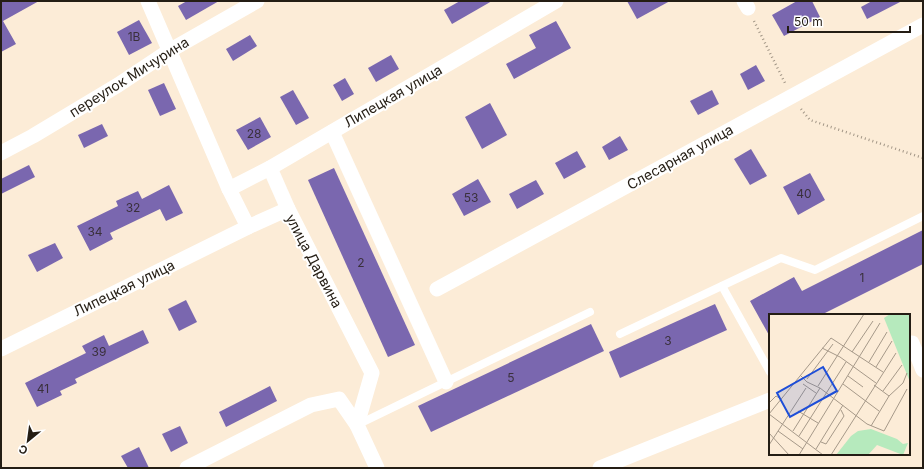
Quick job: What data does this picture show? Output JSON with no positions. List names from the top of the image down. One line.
{"streets":{"street":["переулок Мичурина","Липецкая улица","Слесарная улица","улица Дарвина"]},"crossings":[["Липецкая улица","улица Дарвина"]],"house_numbers":["1В","28","40","53","32","34","2","1","3","39","5","41"],"scale_bar":"50 m","north":"bottom left"}
